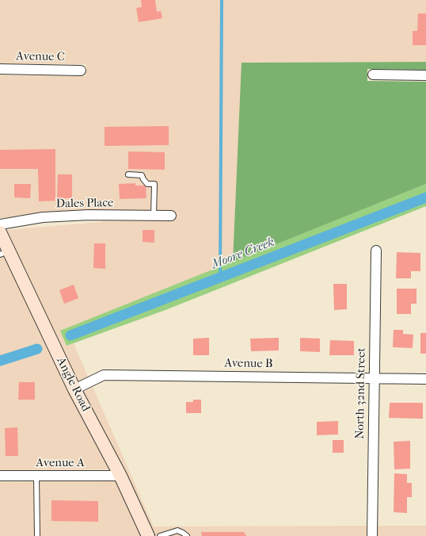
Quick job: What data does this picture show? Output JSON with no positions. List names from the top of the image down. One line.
{"streets":{"main road":["Angle Road"],"street":["Avenue C","Dales Place","Avenue B","North 32nd Street","Avenue A"]},"crossings":[["Avenue B","Angle Road"],["Avenue B","North 32nd Street"],["Angle Road","Avenue A"]],"water":["Moore Creek"]}
